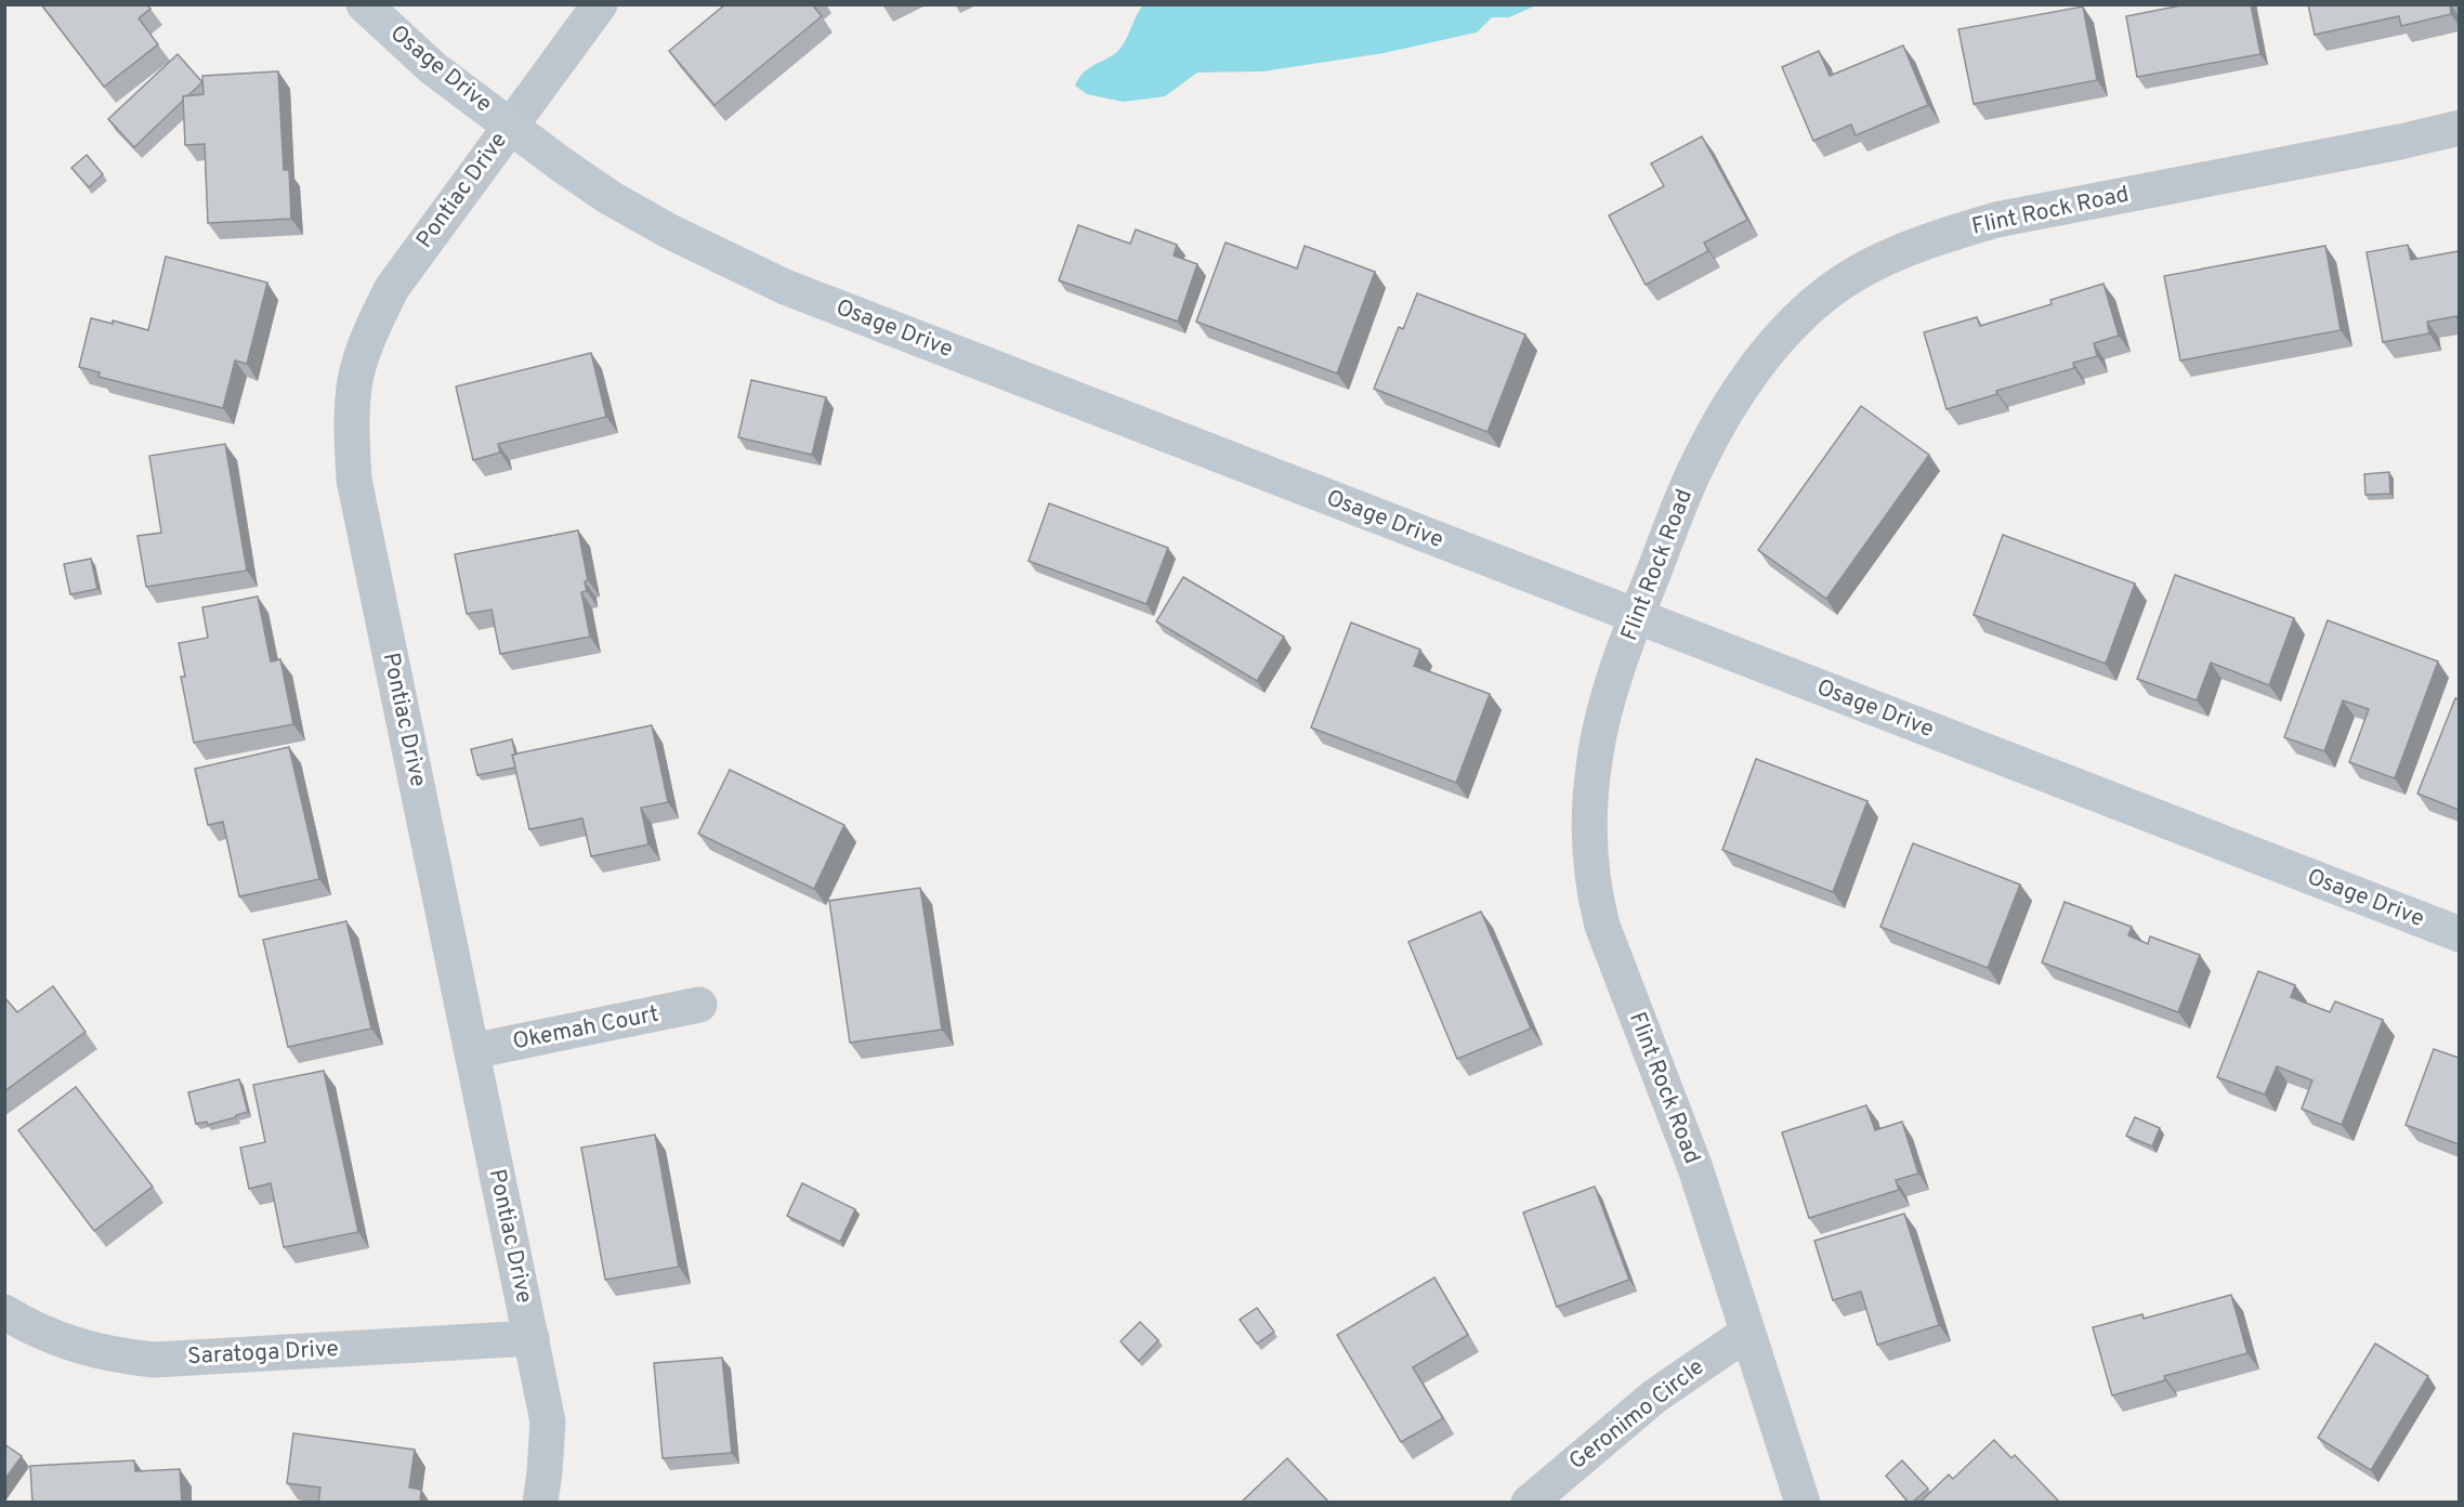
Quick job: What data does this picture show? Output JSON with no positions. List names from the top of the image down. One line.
{"streets":{"street":["Osage Drive","Pontiac Drive","Flint Rock Road","Okemah Court","Saratoga Drive","Geronimo Circle"]},"crossings":[["Osage Drive","Pontiac Drive"],["Osage Drive","Flint Rock Road"],["Pontiac Drive","Okemah Court"],["Pontiac Drive","Saratoga Drive"],["Flint Rock Road","Geronimo Circle"]]}
